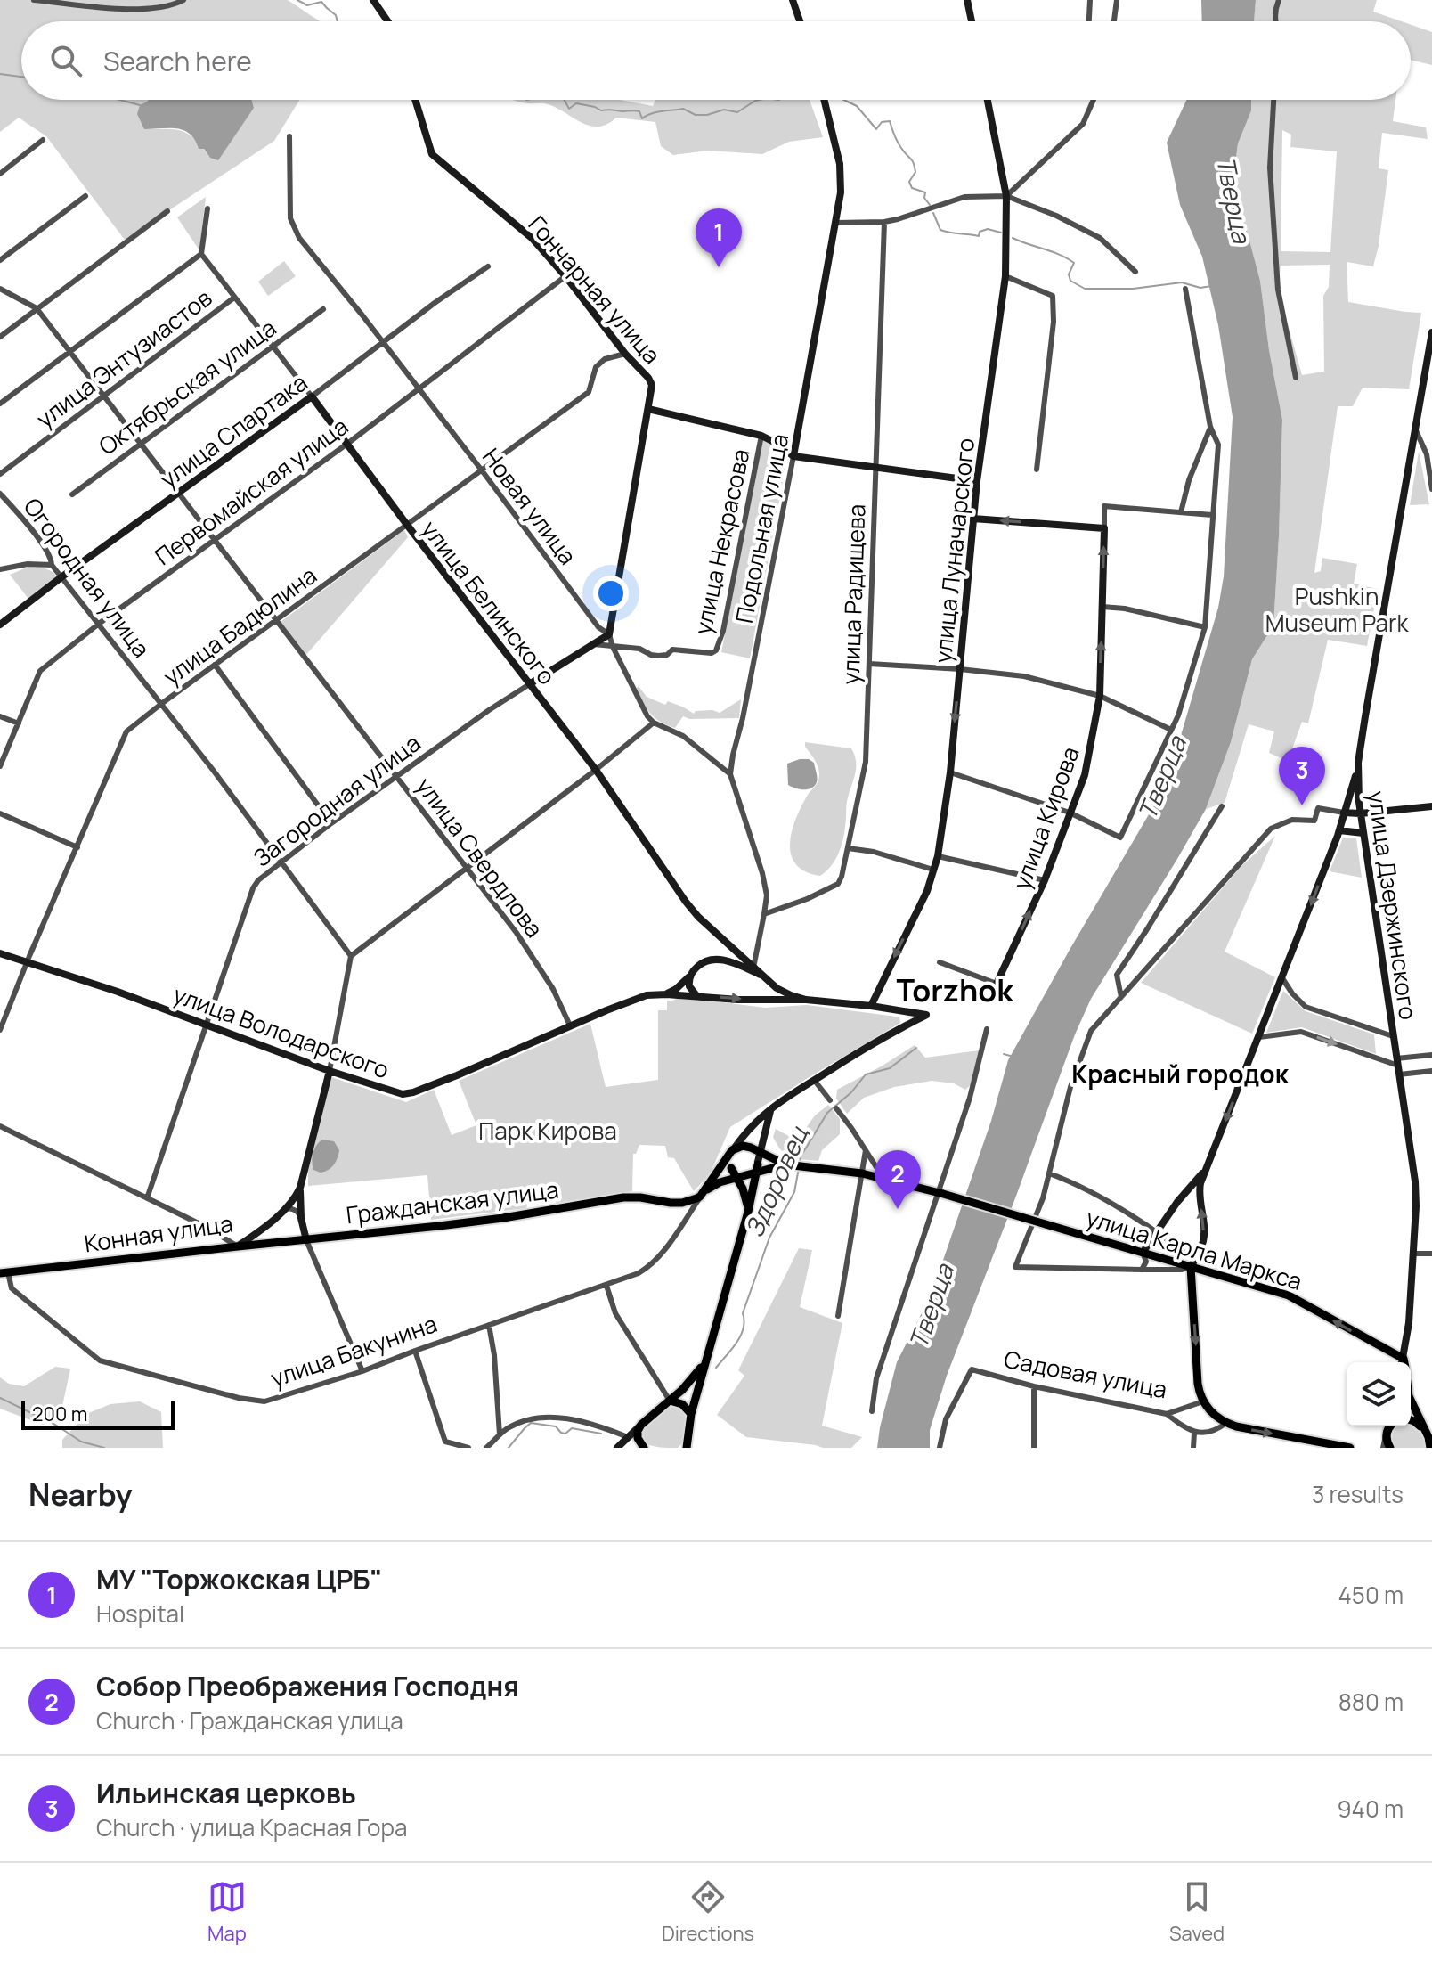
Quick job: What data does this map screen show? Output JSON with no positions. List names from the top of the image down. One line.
{"streets":{"main road":["Гражданская улица","Конная улица","улица Карла Маркса"],"street":["Гончарная улица","улица Энтузиастов","Октябрьская улица","улица Спартака","Первомайская улица","Новая улица","Подольная улица","улица Некрасова","улица Луначарского","Огородная улица","улица Радищева","улица Белинского","улица Бадюлина","Загородная улица","улица Кирова","улица Свердлова","улица Дзержинского","улица Володарского","улица Бакунина","Садовая улица"]},"crossings":[["Гончарная улица","Первомайская улица"],["Гончарная улица","улица Бадюлина"],["улица Энтузиастов","улица Белинского"],["улица Энтузиастов","улица Свердлова"],["Октябрьская улица","улица Белинского"],["Октябрьская улица","улица Свердлова"],["улица Спартака","Новая улица"],["улица Спартака","Огородная улица"],["улица Спартака","улица Белинского"],["улица Спартака","улица Свердлова"],["Первомайская улица","Новая улица"],["Первомайская улица","Огородная улица"],["Первомайская улица","улица Белинского"],["Первомайская улица","улица Свердлова"],["Новая улица","улица Некрасова"],["Новая улица","улица Бадюлина"],["Новая улица","Загородная улица"],["Подольная улица","улица Радищева"],["Подольная улица","улица Белинского"],["Подольная улица","улица Володарского"],["улица Луначарского","улица Володарского"],["Огородная улица","улица Бадюлина"],["Огородная улица","Загородная улица"],["улица Белинского","улица Бадюлина"],["улица Белинского","Загородная улица"],["улица Белинского","улица Володарского"],["улица Бадюлина","улица Свердлова"],["улица Бадюлина","улица Володарского"],["Загородная улица","улица Свердлова"],["Загородная улица","улица Володарского"],["улица Свердлова","улица Володарского"],["улица Володарского","Конная улица"],["Гражданская улица","Конная улица"],["Гражданская улица","улица Бакунина"],["Конная улица","улица Бакунина"]],"one_way":["улица Кирова"],"districts":["Torzhok","Красный городок"],"water":["Тверца","Здоровец"],"parks":["Pushkin Museum Park","Парк Кирова"],"scale_bar":"200 m","page":{"search":"Search here","pins":["1","3","2"],"scale":"200 m","heading":["Nearby","3 results"],"list":[{"mark":"1","name":"МУ \"Торжокская ЦРБ\"","note":"Hospital","value":"450 m"},{"mark":"2","name":"Собор Преображения Господня","note":"Church · Гражданская улица","value":"880 m"},{"mark":"3","name":"Ильинская церковь","note":"Church · улица Красная Гора","value":"940 m"}],"nav":["Map","Directions","Saved"]}}
